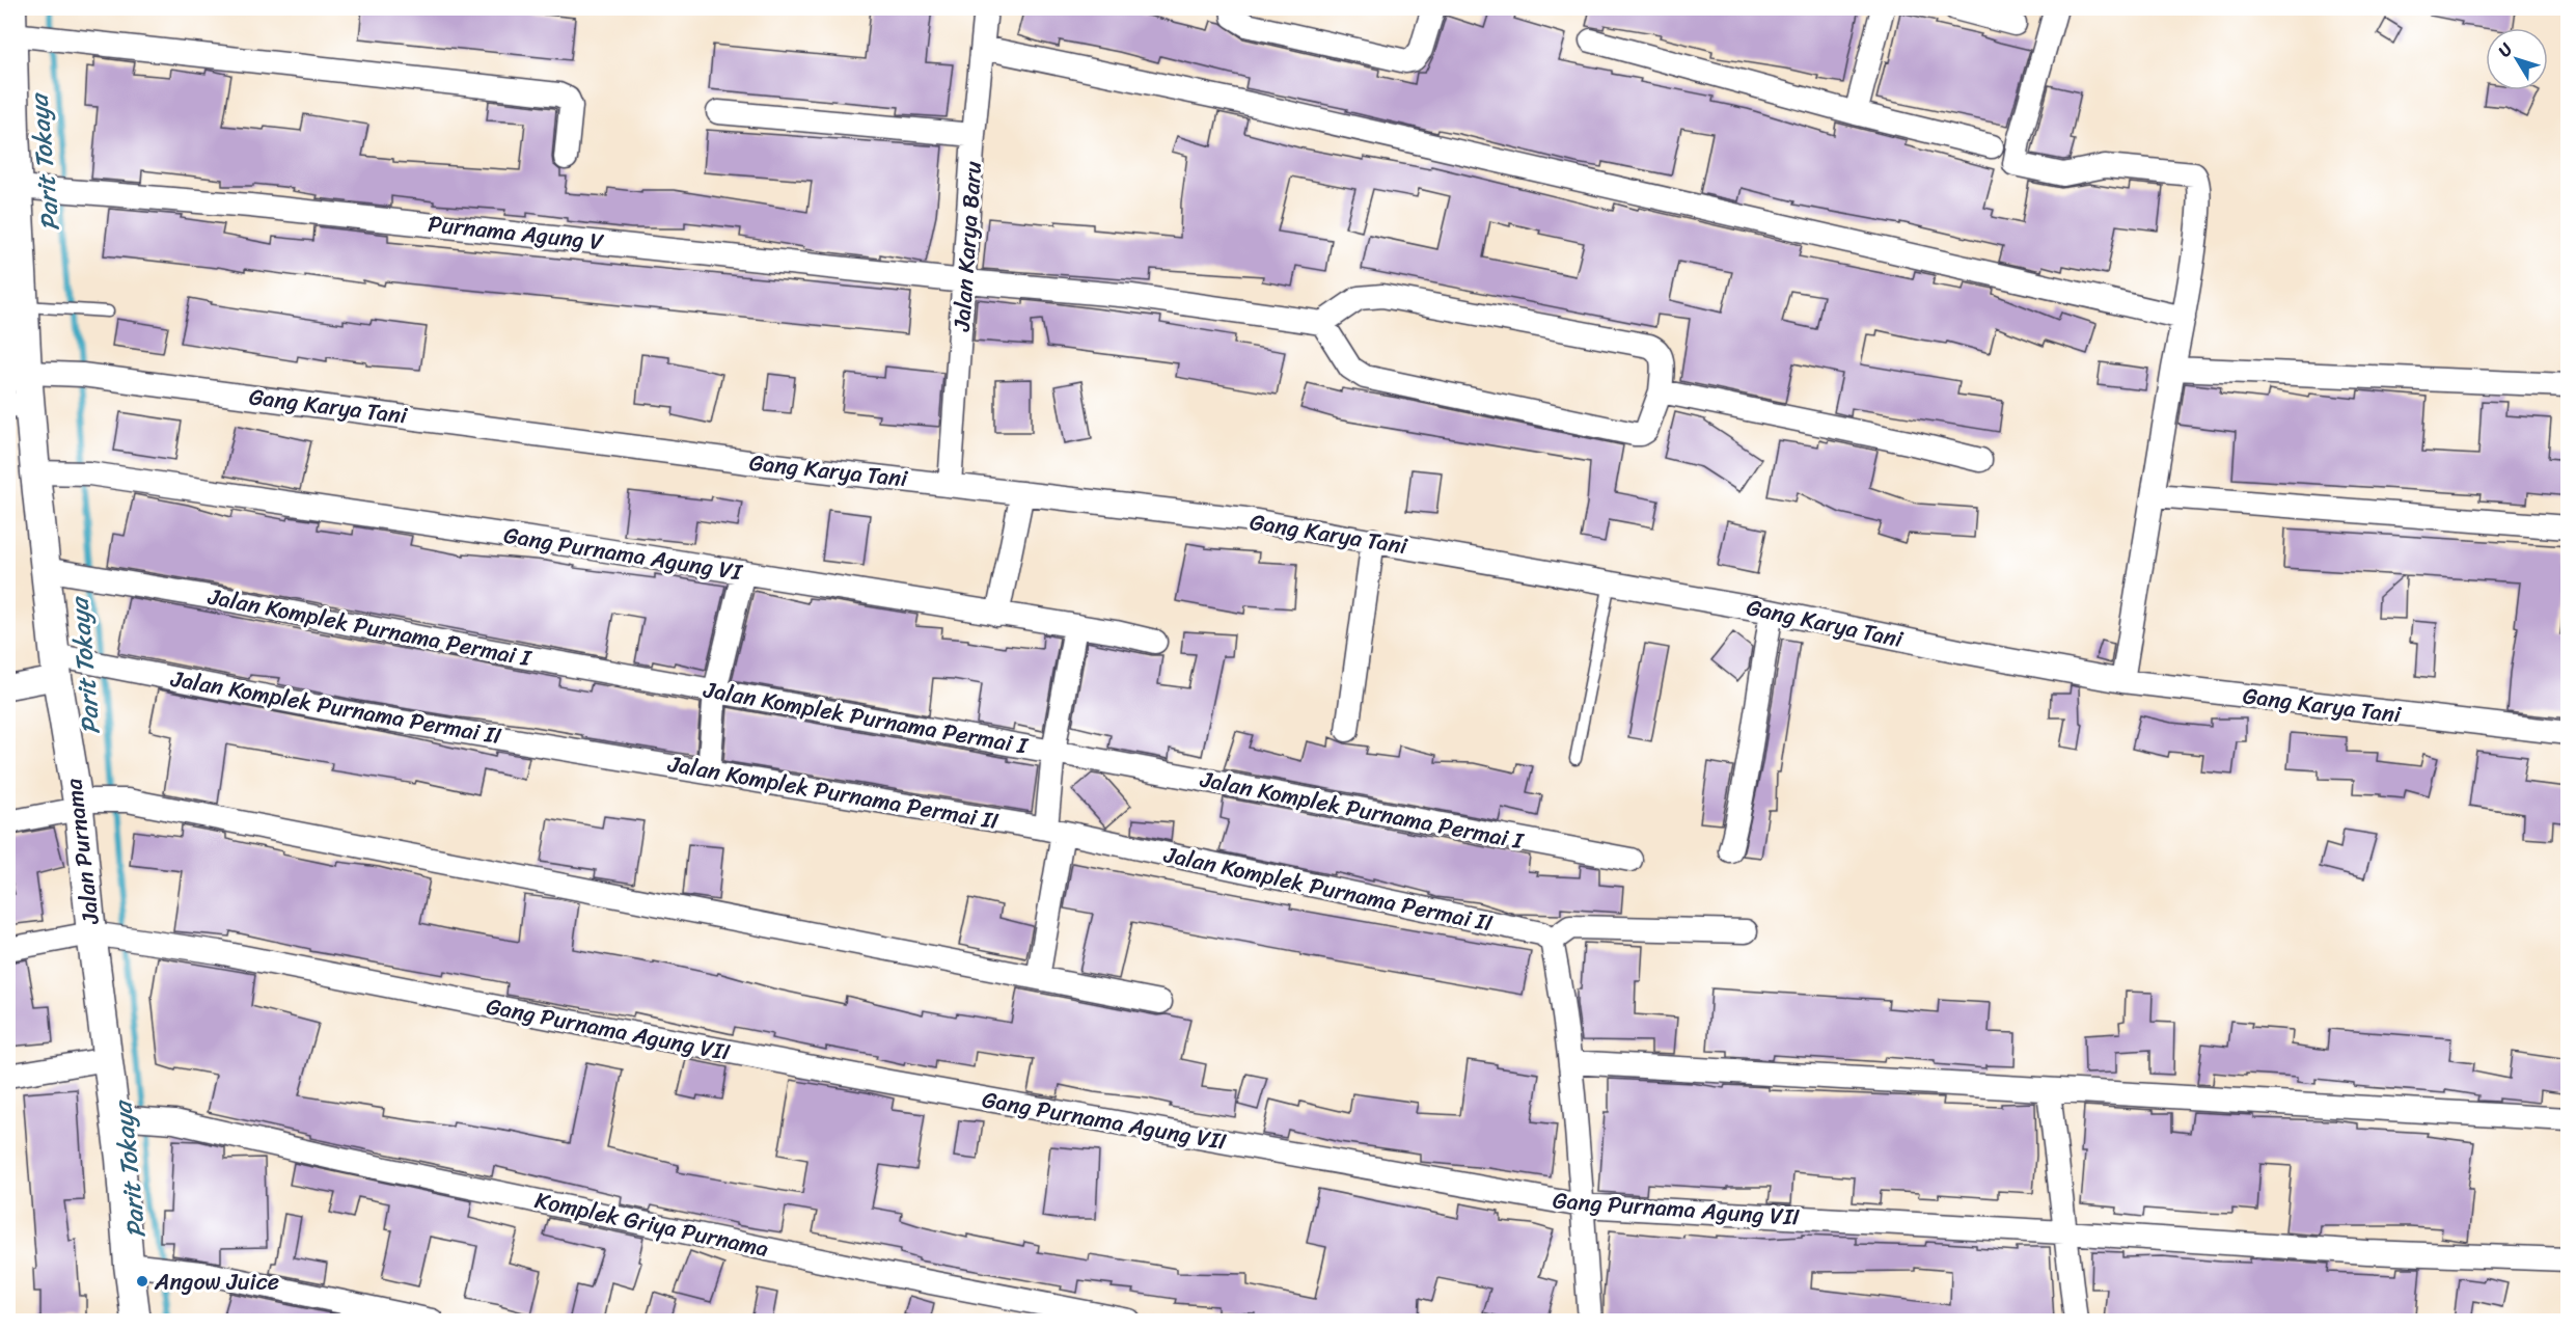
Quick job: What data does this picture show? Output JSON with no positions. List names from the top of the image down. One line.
{"streets":{"street":["Purnama Agung V","Jalan Karya Baru","Gang Karya Tani","Gang Purnama Agung VI","Jalan Komplek Purnama Permai I","Jalan Komplek Purnama Permai II","Jalan Purnama","Gang Purnama Agung VII","Komplek Griya Purnama"]},"crossings":[["Purnama Agung V","Jalan Karya Baru"],["Purnama Agung V","Jalan Purnama"],["Jalan Karya Baru","Gang Karya Tani"],["Gang Karya Tani","Jalan Purnama"],["Gang Purnama Agung VI","Jalan Purnama"],["Jalan Komplek Purnama Permai I","Jalan Purnama"],["Jalan Komplek Purnama Permai II","Jalan Purnama"],["Jalan Purnama","Gang Purnama Agung VII"],["Jalan Purnama","Komplek Griya Purnama"]],"water":["Parit Tokaya"],"places":["Angow Juice"],"north":"top left"}
